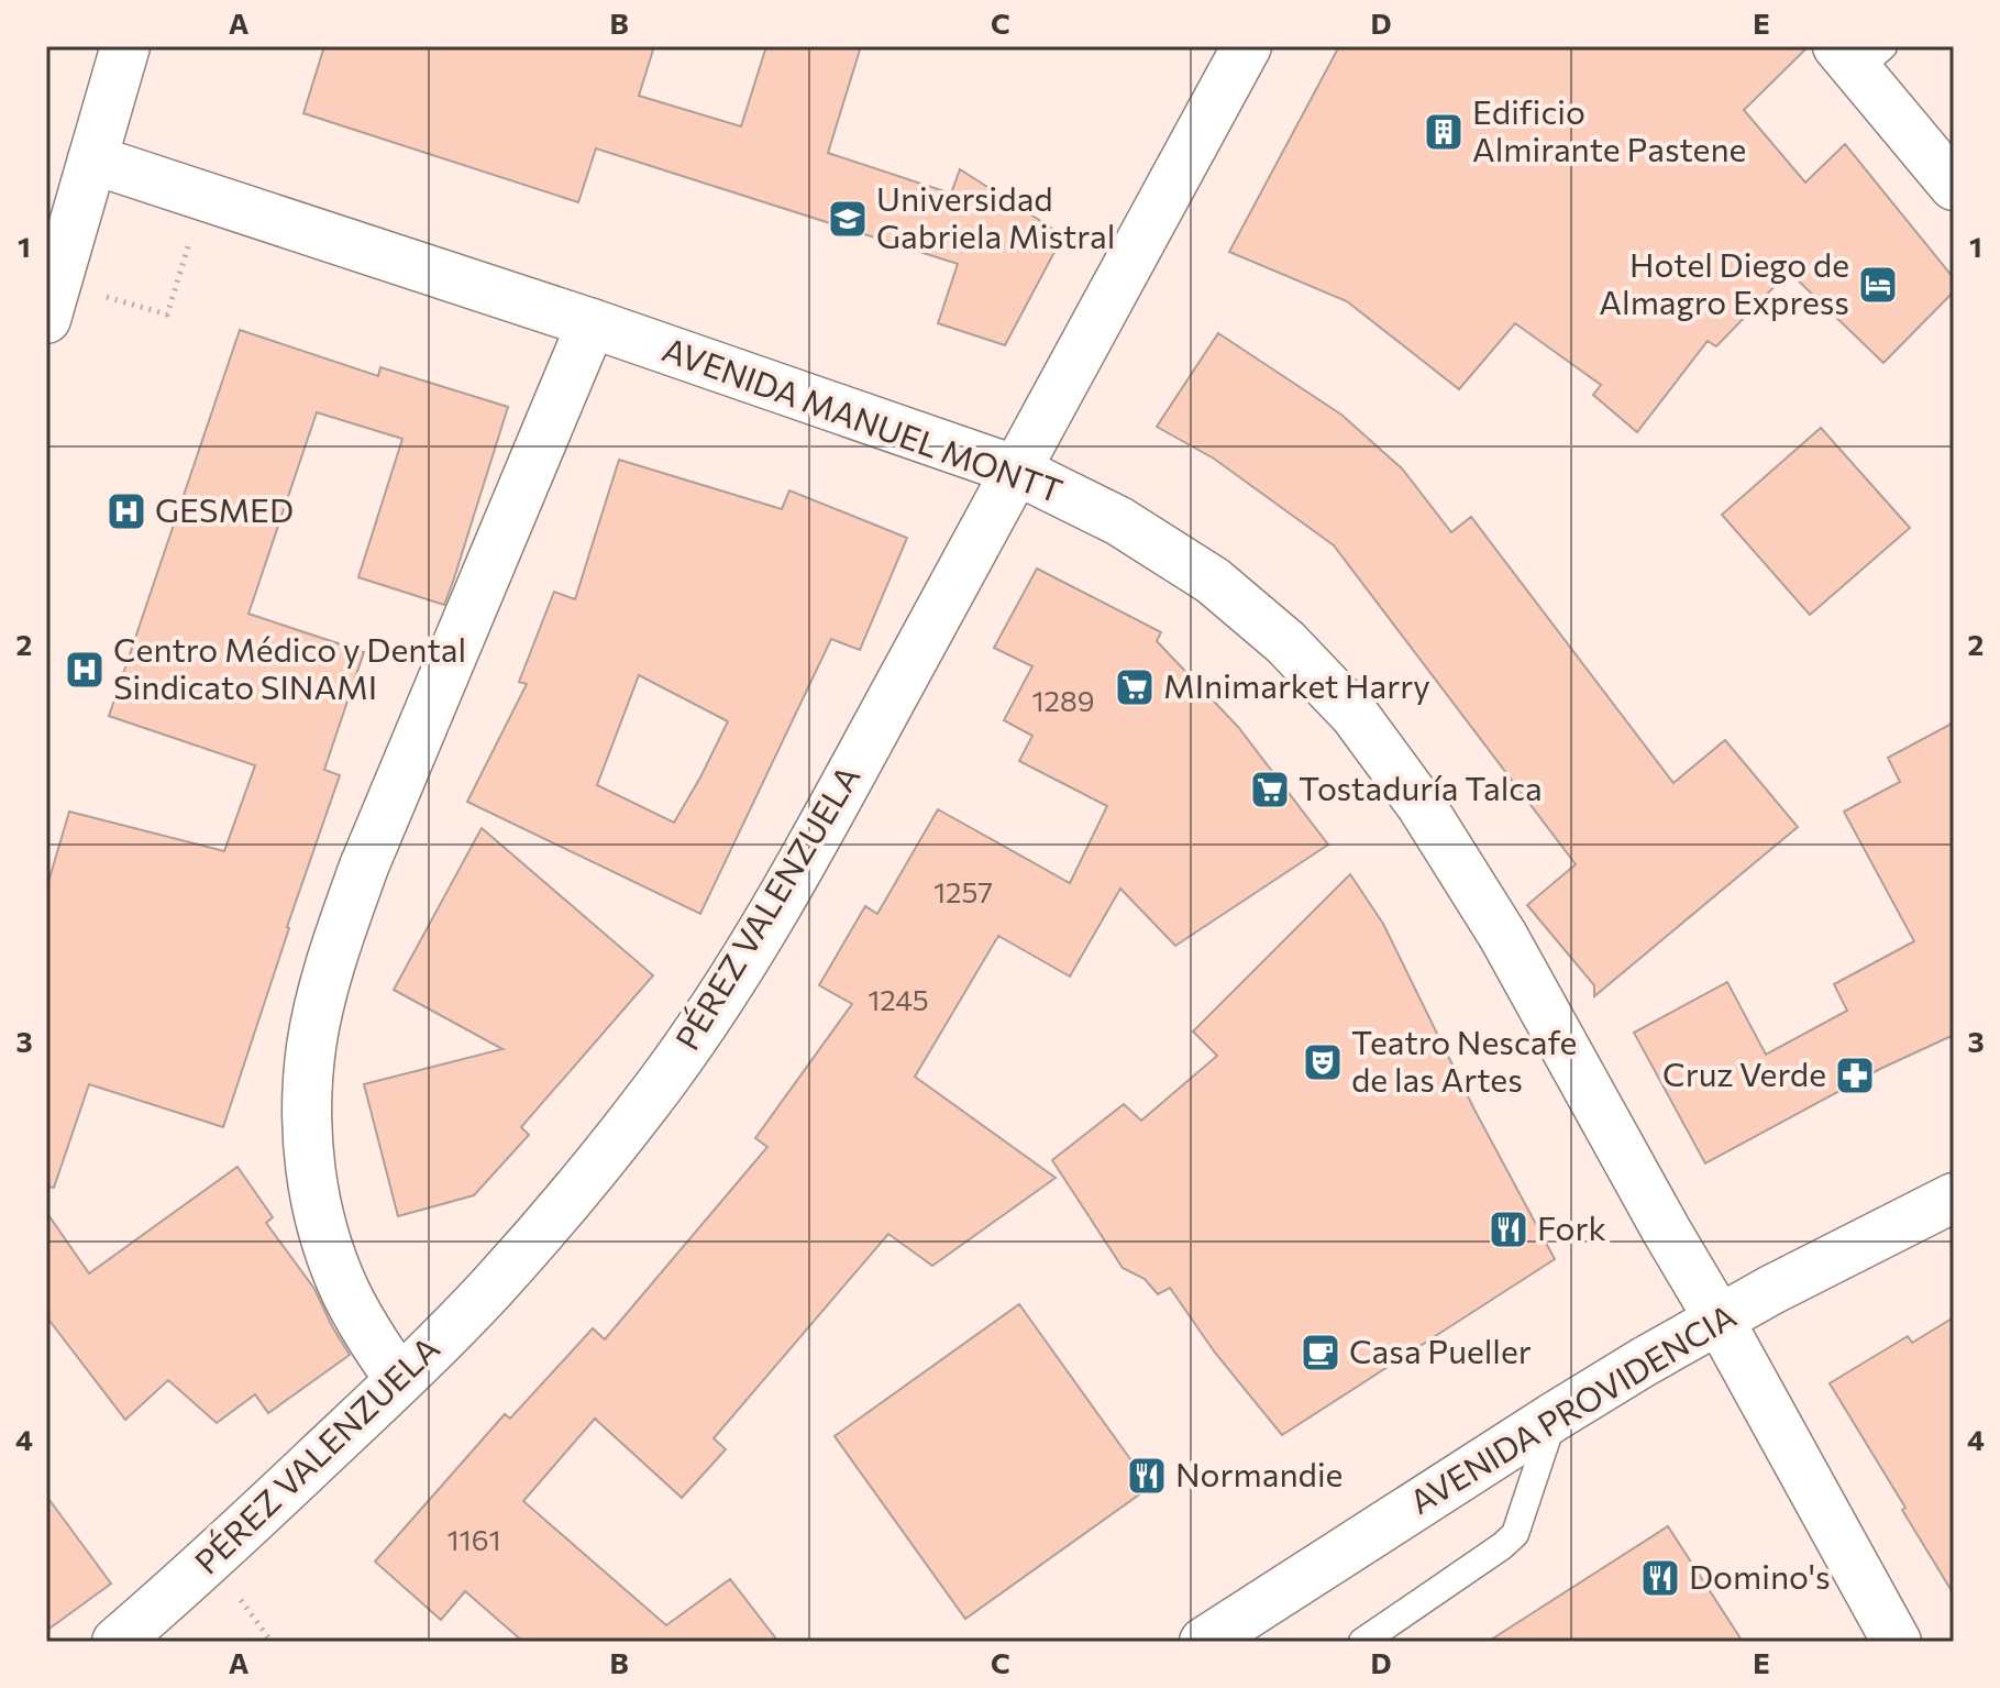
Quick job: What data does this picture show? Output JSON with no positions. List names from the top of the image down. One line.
{"streets":{"street":["AVENIDA MANUEL MONTT","PÉREZ VALENZUELA","AVENIDA PROVIDENCIA"]},"crossings":[["AVENIDA MANUEL MONTT","PÉREZ VALENZUELA"],["AVENIDA MANUEL MONTT","AVENIDA PROVIDENCIA"]],"places":{"building":["Edificio Almirante Pastene"],"school or university":["Universidad Gabriela Mistral"],"hotel":["Hotel Diego de Almagro Express"],"hospital":["GESMED","Centro Médico y Dental Sindicato SINAMI"],"supermarket":["MInimarket Harry","Tostaduría Talca"],"theatre":["Teatro Nescafe de las Artes"],"pharmacy":["Cruz Verde"],"restaurant":["Fork","Normandie","Domino's"],"cafe":["Casa Pueller"]},"house_numbers":["1289","1257","1245","1161"],"grid":{"columns":["A","B","C","D","E"],"rows":["1","2","3","4"]}}
